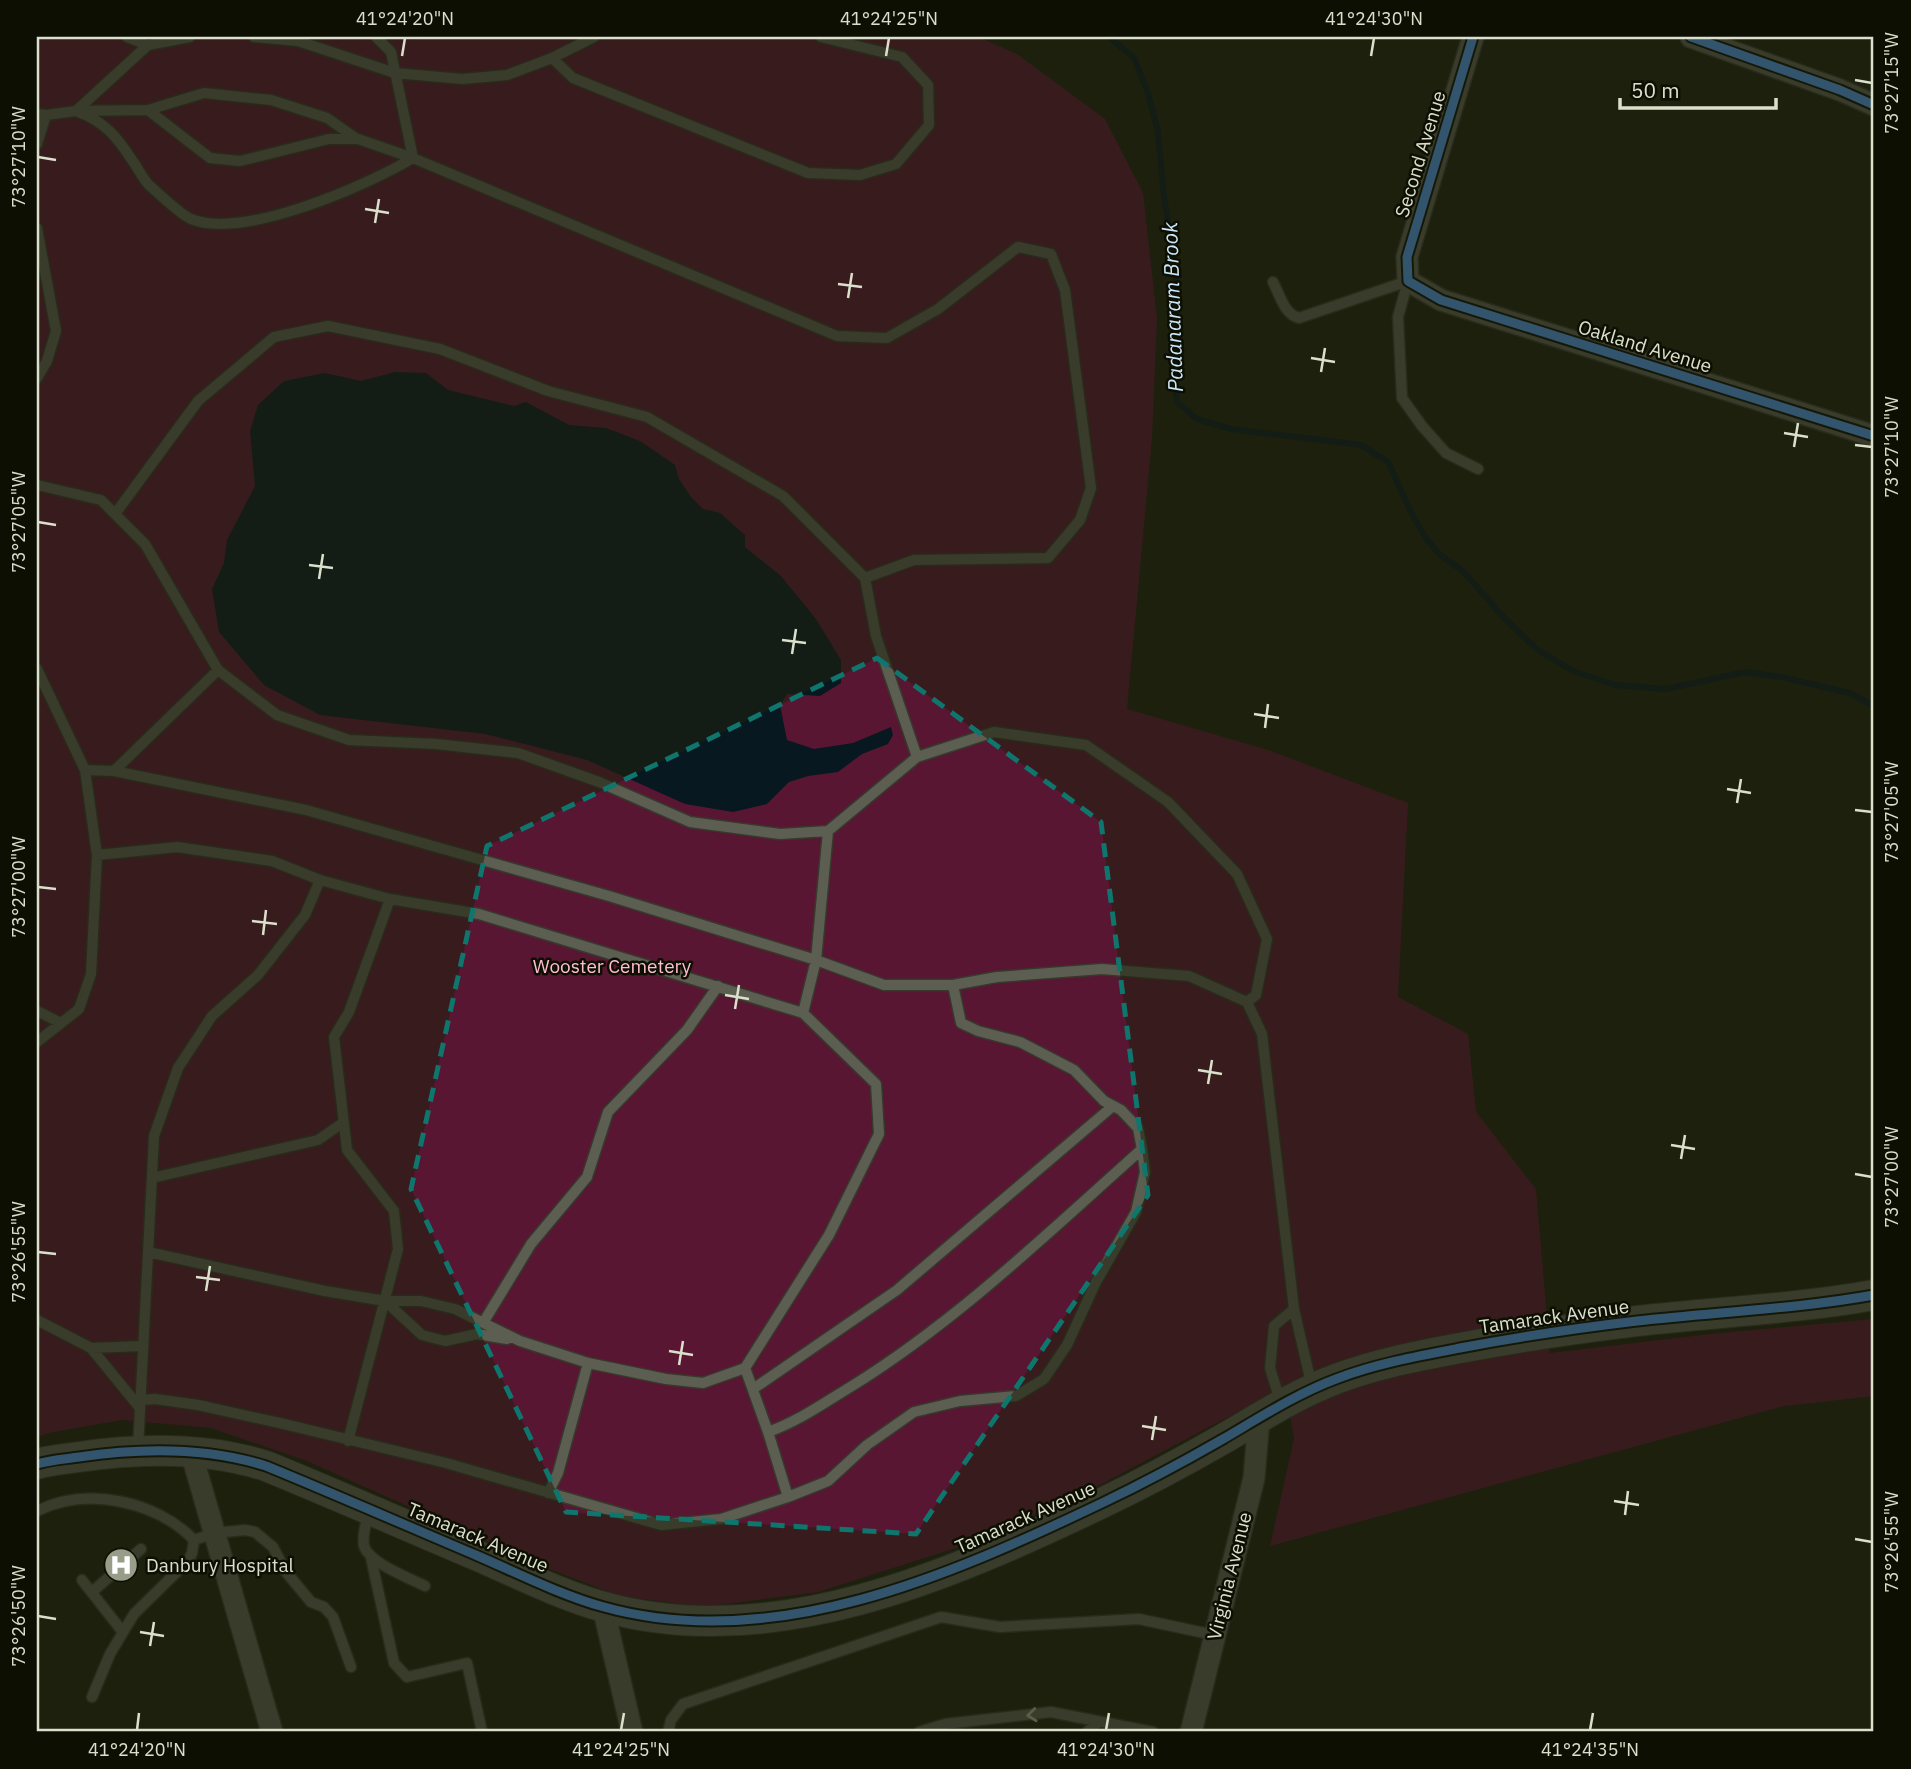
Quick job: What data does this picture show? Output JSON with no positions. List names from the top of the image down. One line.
{"streets":{"street":["Second Avenue","Oakland Avenue","Tamarack Avenue","Virginia Avenue"]},"crossings":[["Second Avenue","Oakland Avenue"],["Tamarack Avenue","Virginia Avenue"]],"water":["Padanaram Brook"],"parks":["Wooster Cemetery"],"places":{"hospital":["Danbury Hospital"]},"scale_bar":"50 m","coordinates":["41°24'20\"N","41°24'25\"N","41°24'30\"N","73°27'15\"W","73°27'10\"W","73°27'05\"W","73°27'00\"W","73°26'55\"W","73°26'50\"W","41°24'35\"N"]}
